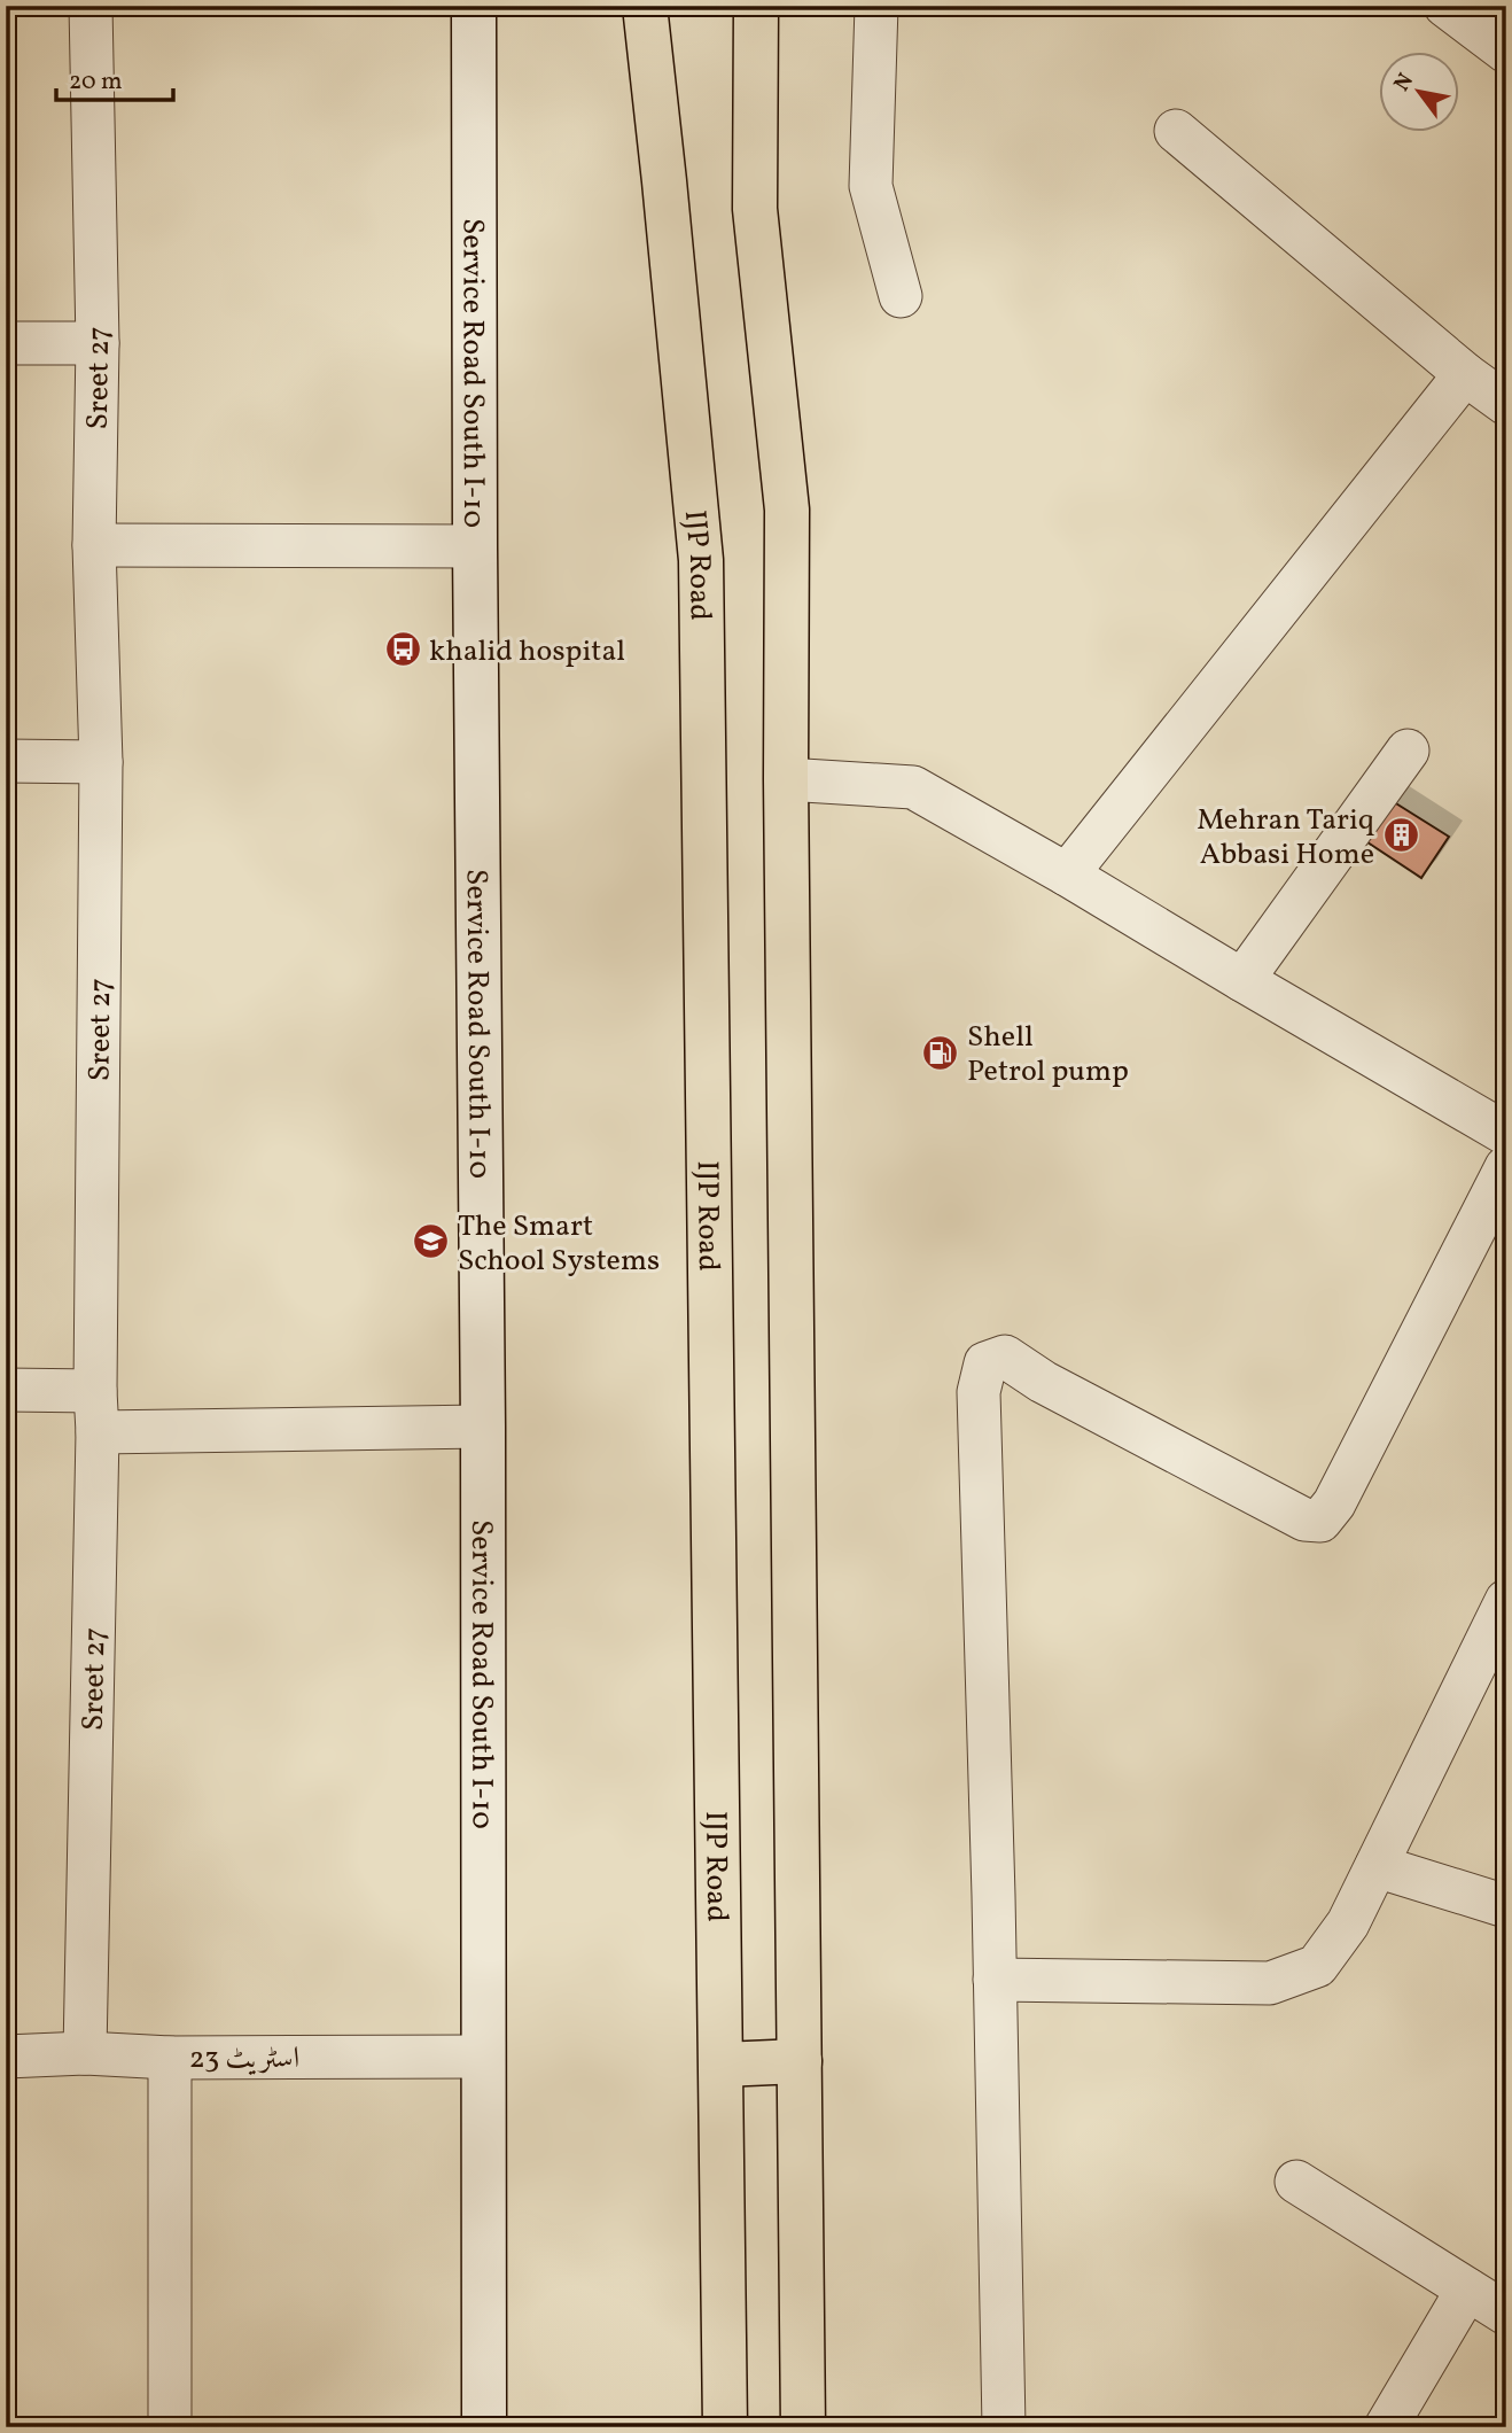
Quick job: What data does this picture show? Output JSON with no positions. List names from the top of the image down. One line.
{"streets":{"highway":["IJP Road"],"main road":["Service Road South I-10"],"street":["Sreet 27","اسٹریٹ 23"]},"crossings":[["Service Road South I-10","اسٹریٹ 23"],["Sreet 27","اسٹریٹ 23"]],"places":{"bus stop":["khalid hospital"],"building":["Mehran Tariq Abbasi Home"],"fuel station":["Shell Petrol pump"],"school or university":["The Smart School Systems"]},"scale_bar":"20 m","north":"top left"}
